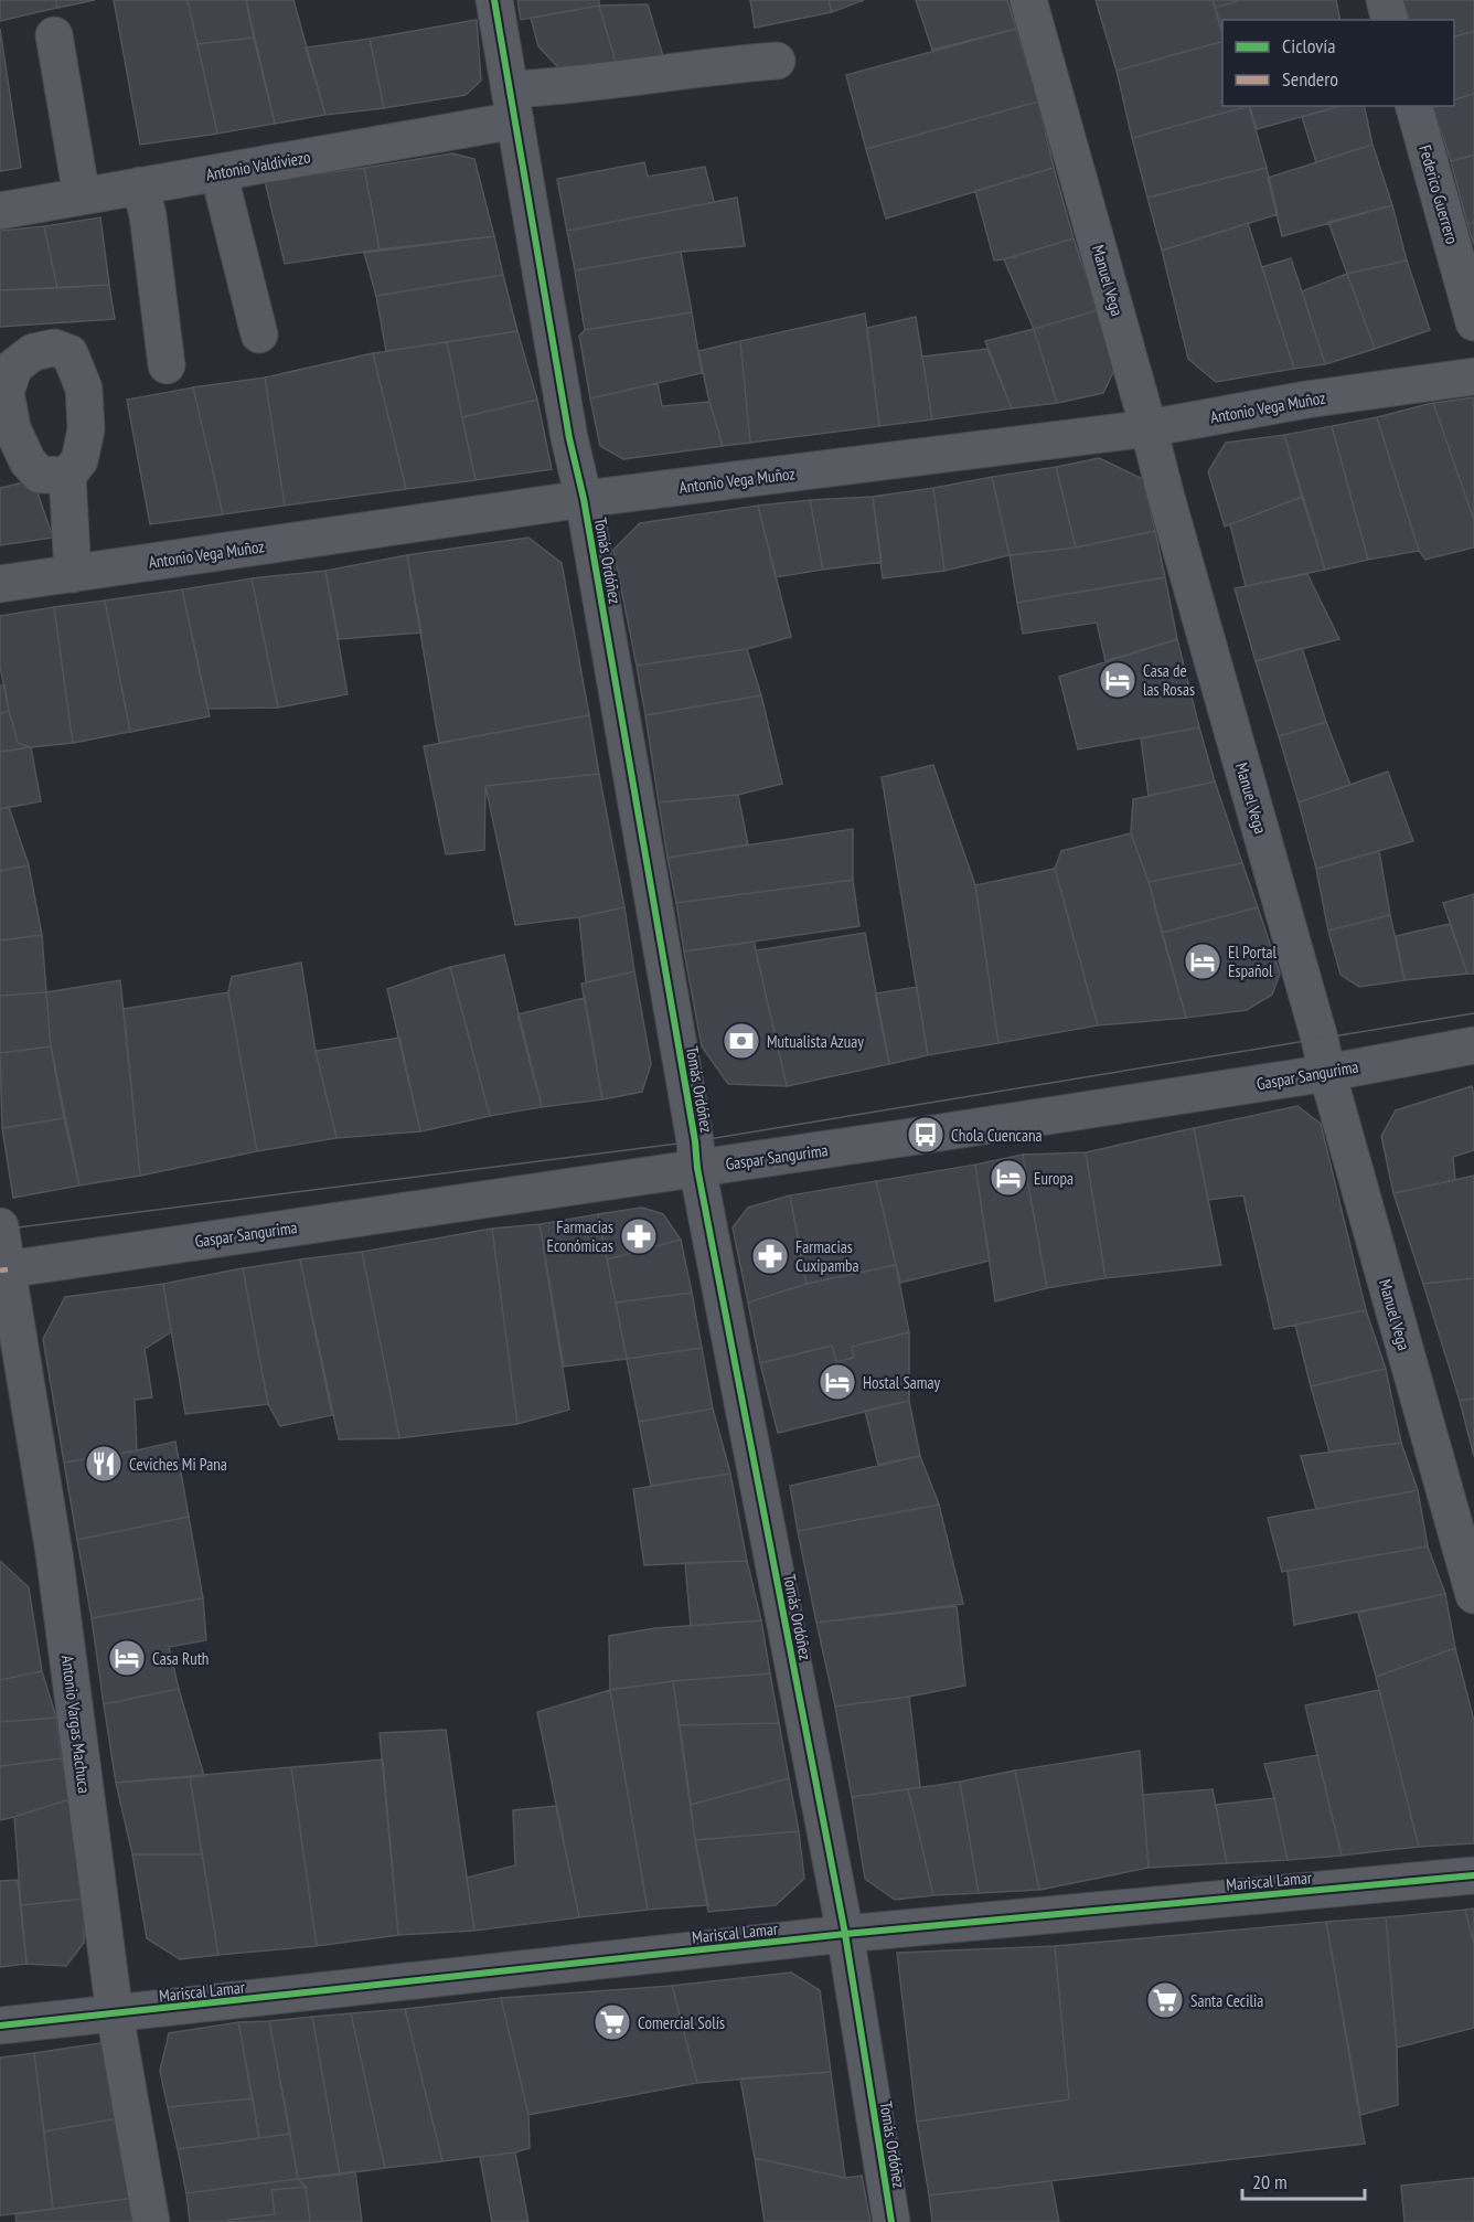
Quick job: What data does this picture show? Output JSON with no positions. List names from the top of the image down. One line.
{"streets":{"street":["Antonio Valdiviezo","Federico Guerrero","Manuel Vega","Antonio Vega Muñoz","Tomás Ordóñez","Gaspar Sangurima","Antonio Vargas Machuca","Mariscal Lamar"]},"crossings":[["Antonio Valdiviezo","Tomás Ordóñez"],["Manuel Vega","Antonio Vega Muñoz"],["Manuel Vega","Gaspar Sangurima"],["Antonio Vega Muñoz","Tomás Ordóñez"],["Tomás Ordóñez","Gaspar Sangurima"],["Tomás Ordóñez","Mariscal Lamar"],["Gaspar Sangurima","Antonio Vargas Machuca"],["Antonio Vargas Machuca","Mariscal Lamar"]],"places":{"hotel":["Casa de las Rosas","El Portal Español","Europa","Hostal Samay","Casa Ruth"],"bank":["Mutualista Azuay"],"bus stop":["Chola Cuencana"],"pharmacy":["Farmacias Económicas","Farmacias Cuxipamba"],"restaurant":["Ceviches Mi Pana"],"supermarket":["Santa Cecilia","Comercial Solís"]},"legend":["Ciclovía","Sendero"],"scale_bar":"20 m"}
